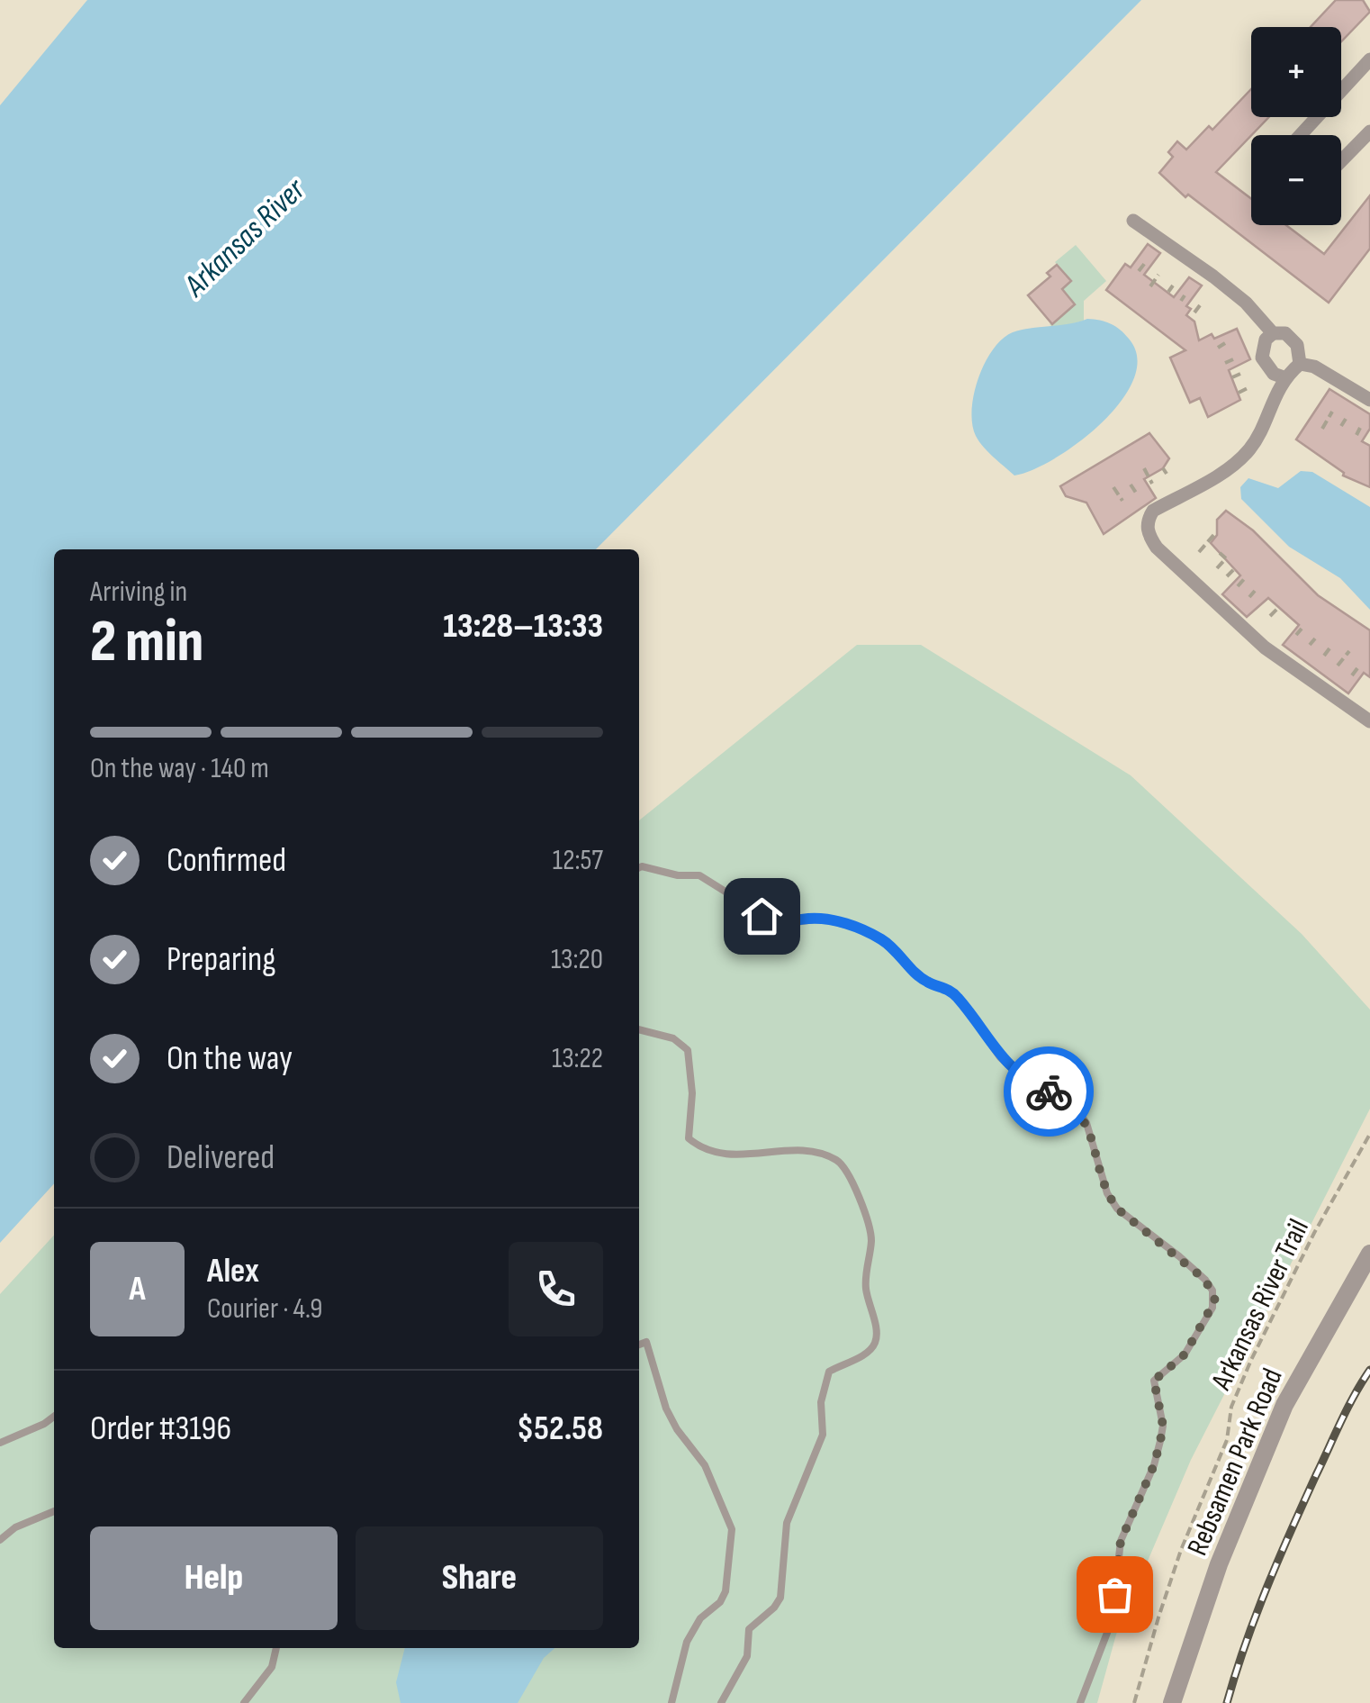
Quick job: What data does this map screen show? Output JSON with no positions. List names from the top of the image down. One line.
{"streets":{"street":["Rebsamen Park Road"],"path":["Arkansas River Trail"]},"water":["Arkansas River"],"page":{"map_buttons":["+","−"],"heading":["2 min","Arriving in","13:28–13:33"],"panel":["Alex","Courier · 4.9","Order #3196","$52.58"],"bar":"On the way · 140 m","list":[["Confirmed","12:57"],["Preparing","13:20"],["On the way","13:22"],"Delivered"],"round":"A","buttons":["Help","Share"]}}
